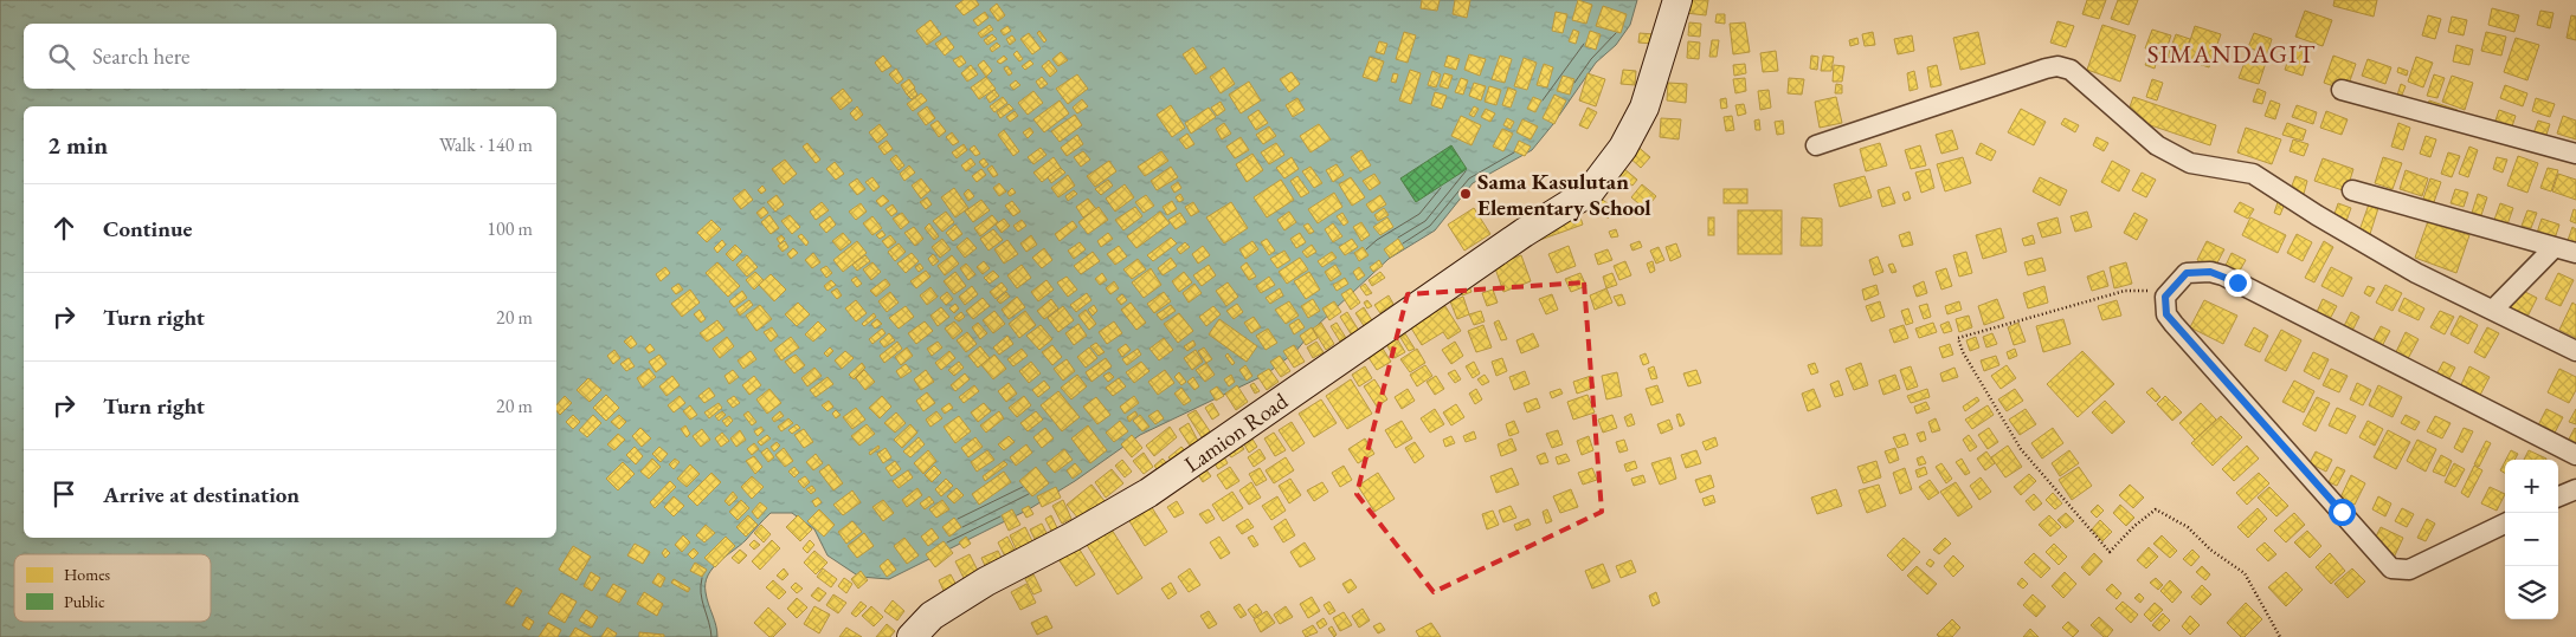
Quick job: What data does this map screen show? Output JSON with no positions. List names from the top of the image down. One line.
{"streets":{"street":["Lamion Road"]},"districts":["SIMANDAGIT"],"places":["Sama Kasulutan Elementary School"],"legend":["Homes","Public"],"page":{"search":"Search here","heading":["2 min","Walk · 140 m"],"list":[["Continue","100 m"],["Turn right","20 m"],["Turn right","20 m"],"Arrive at destination"],"map_buttons":["+","−"]}}
